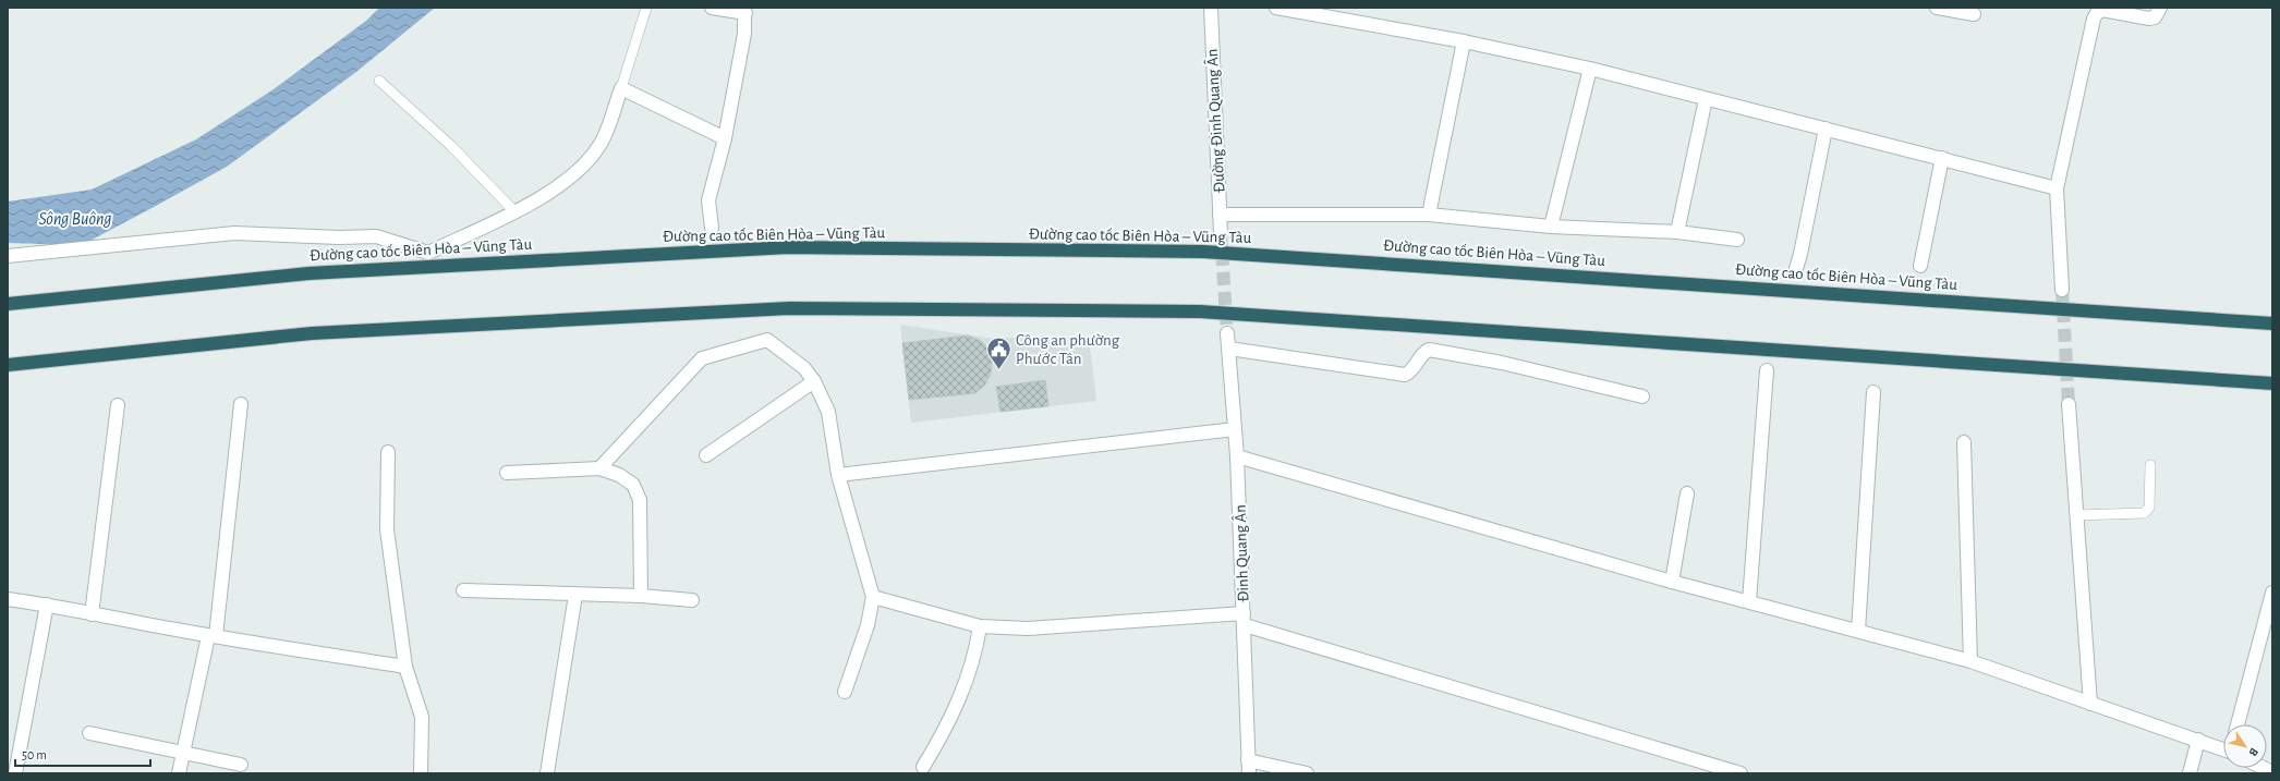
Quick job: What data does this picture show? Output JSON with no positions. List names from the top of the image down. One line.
{"streets":{"highway":["Đường cao tốc Biên Hòa – Vũng Tàu"],"street":["Đường Đinh Quang Ân","Đinh Quang Ân"]},"water":["Sông Buông"],"places":{"public building":["Công an phường Phước Tân"]},"scale_bar":"50 m","north":"bottom right"}
